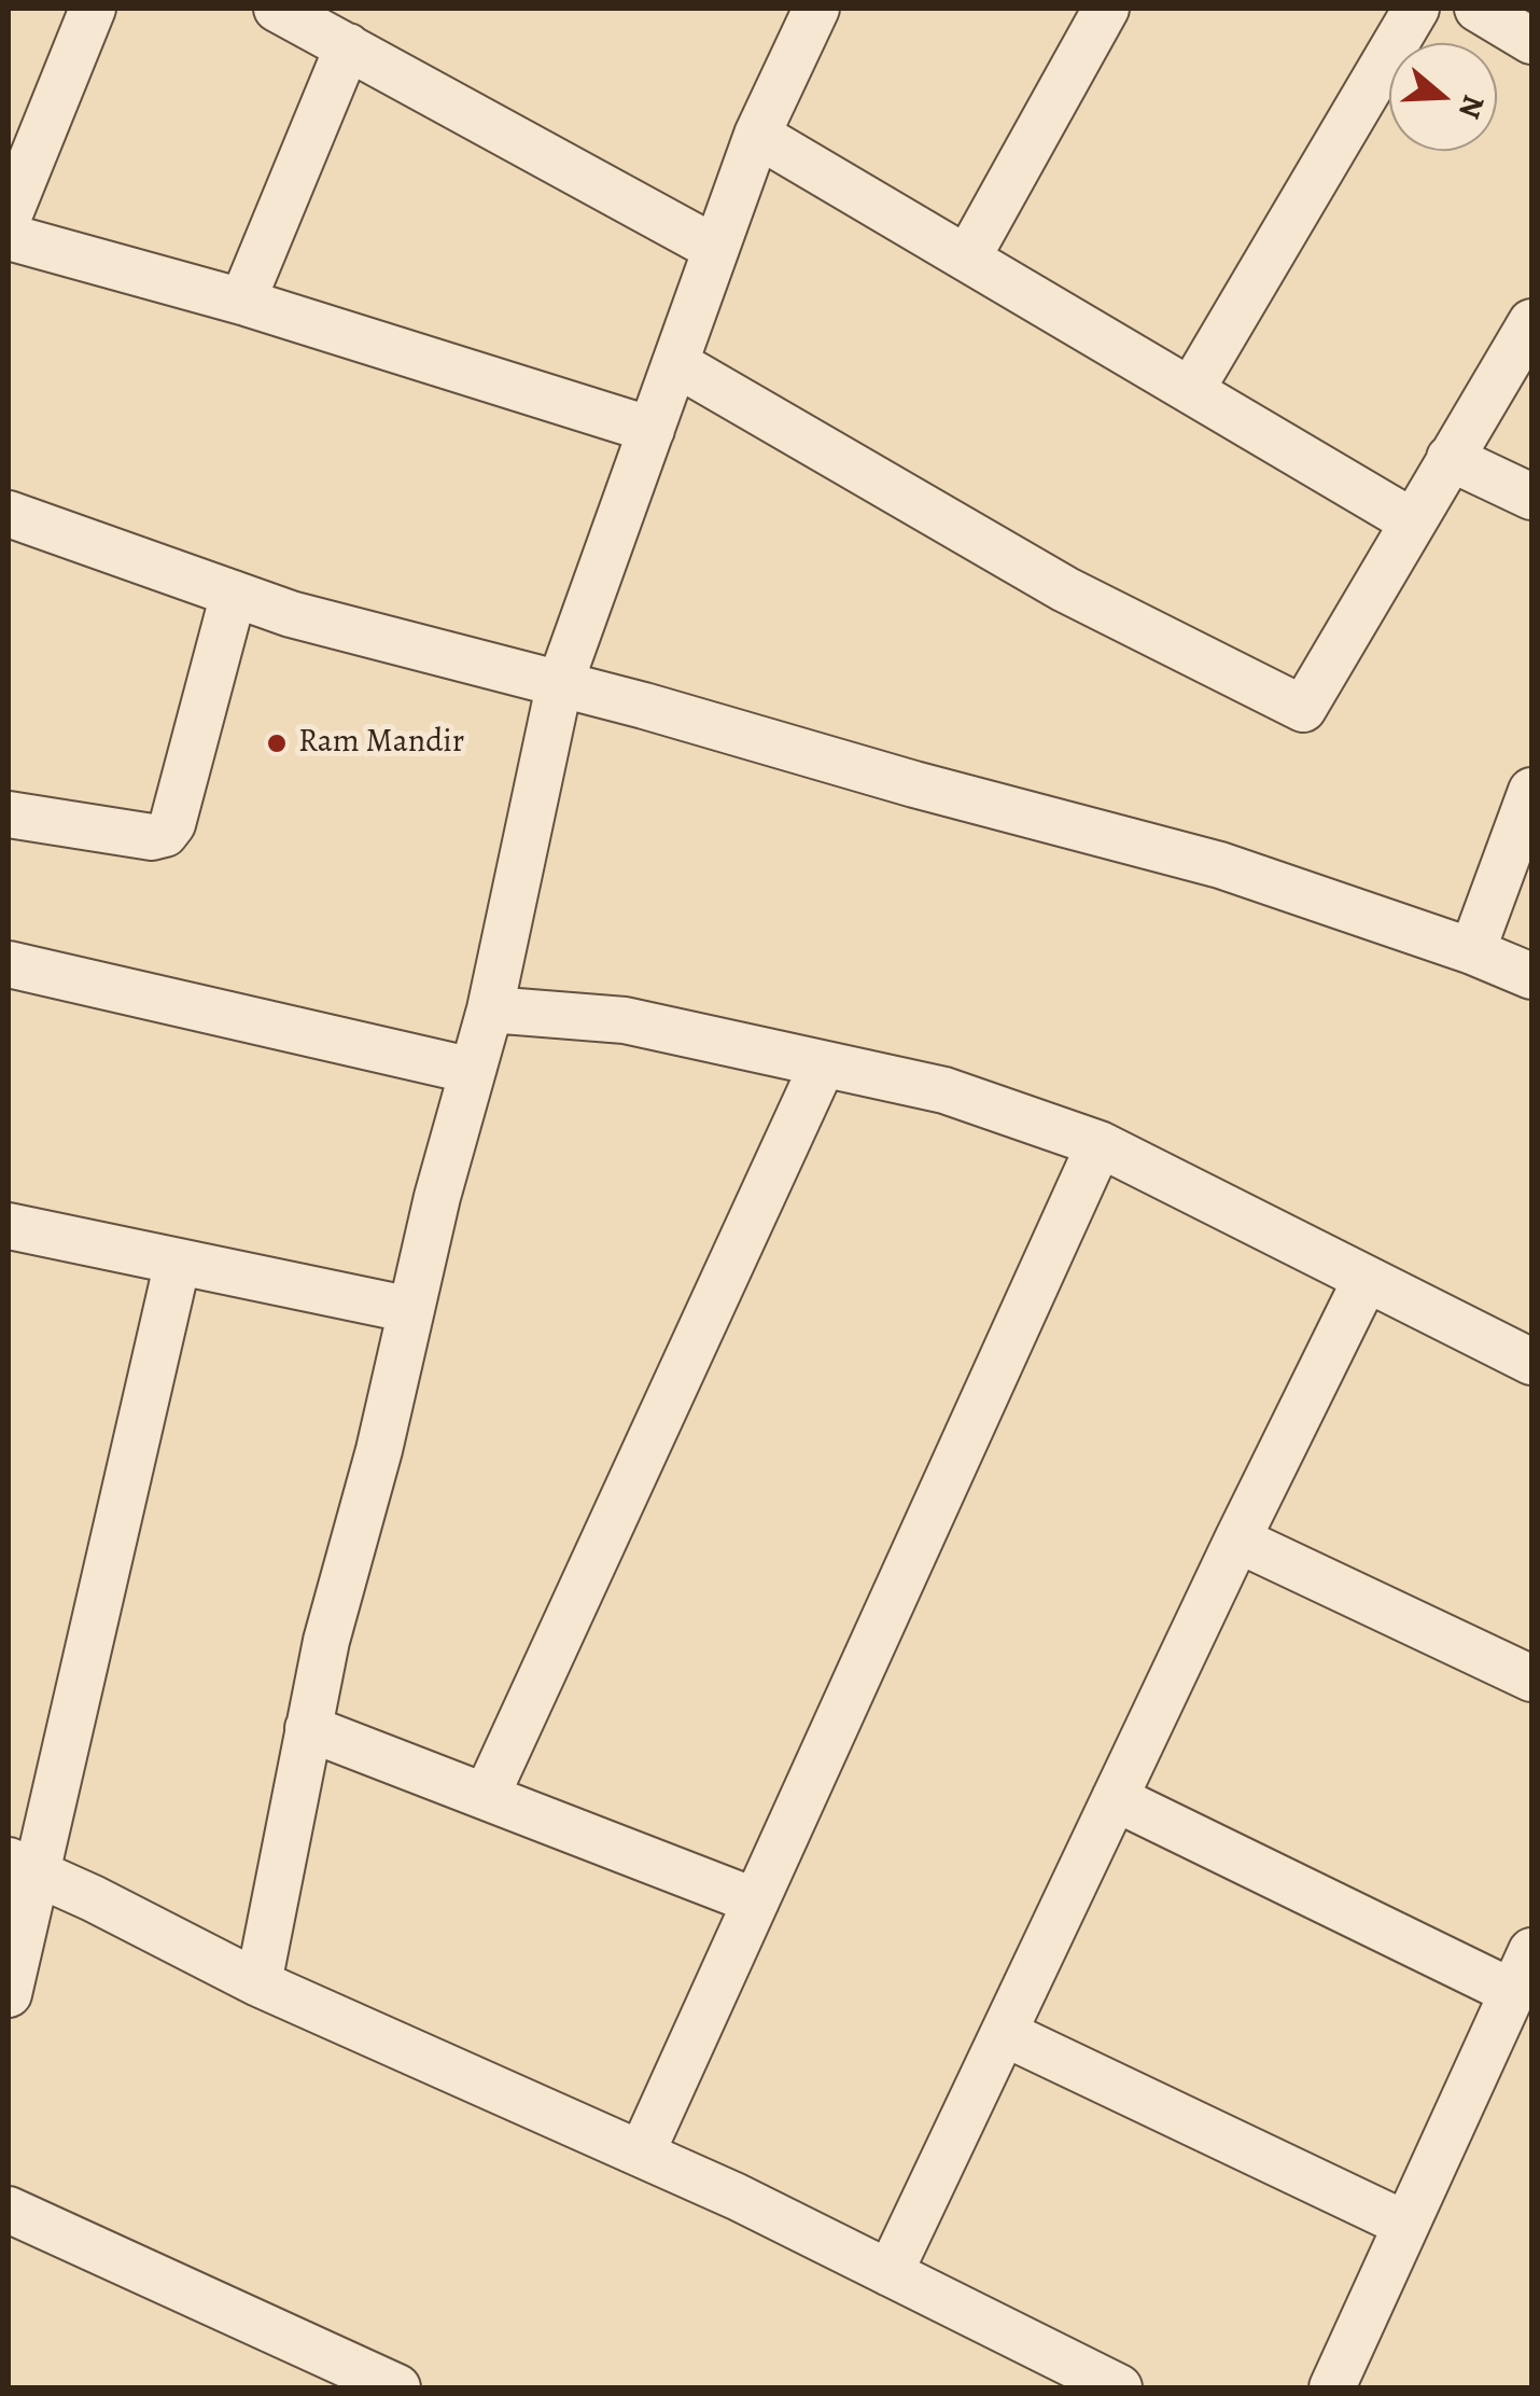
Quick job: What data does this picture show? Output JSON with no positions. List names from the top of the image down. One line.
{"places":["Ram Mandir"],"north":"right"}
